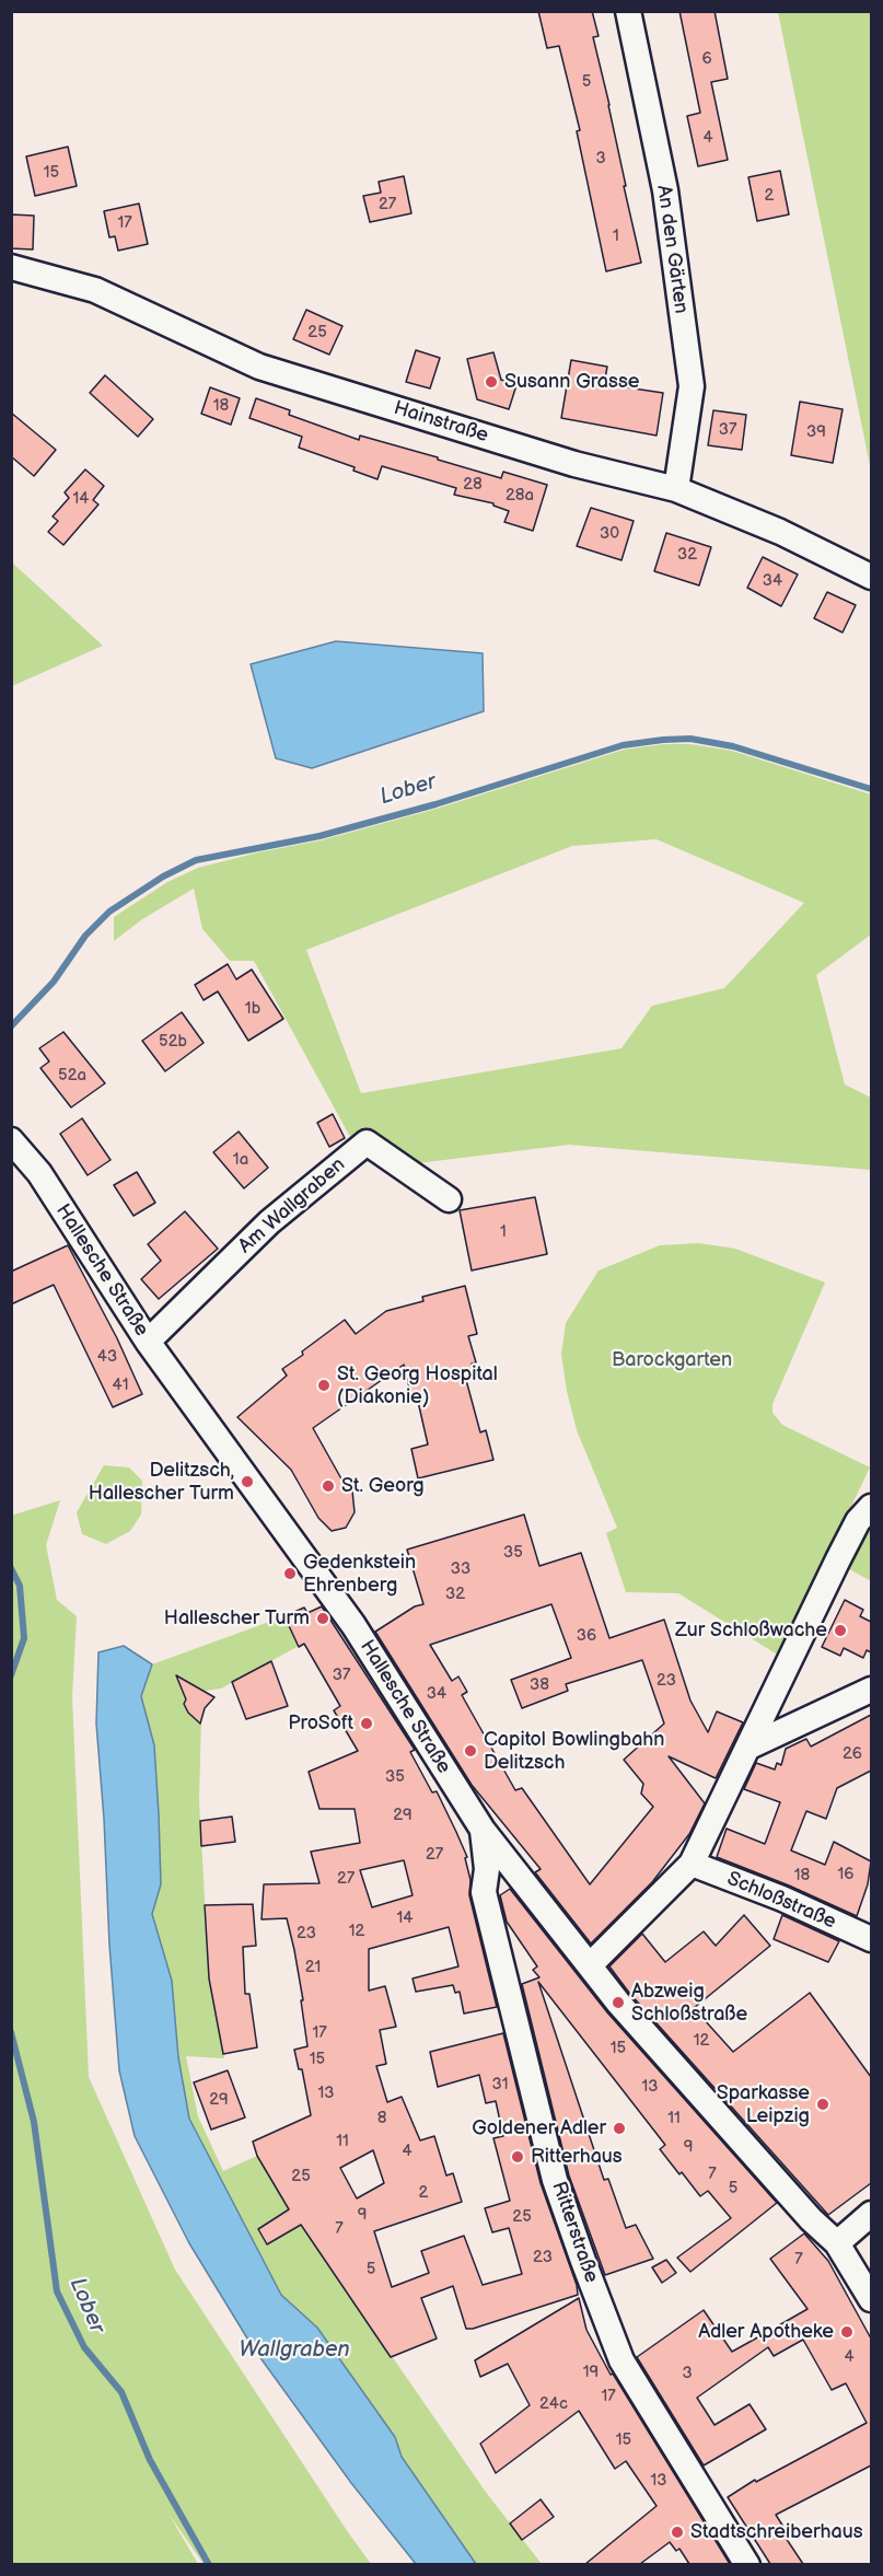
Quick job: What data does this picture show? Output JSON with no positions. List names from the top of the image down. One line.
{"streets":{"street":["An den Gärten","Hainstraße","Am Wallgraben","Hallesche Straße","Schloßstraße","Ritterstraße"]},"crossings":[["An den Gärten","Hainstraße"],["Am Wallgraben","Hallesche Straße"],["Hallesche Straße","Ritterstraße"]],"water":["Lober","Wallgraben"],"parks":["Barockgarten"],"places":["Susann Grasse","St. Georg Hospital (Diakonie)","Delitzsch, Hallescher Turm","St. Georg","Gedenkstein Ehrenberg","Hallescher Turm","Zur Schloßwache","ProSoft","Capitol Bowlingbahn Delitzsch","Abzweig Schloßstraße","Sparkasse Leipzig","Goldener Adler","Ritterhaus","Adler Apotheke","Stadtschreiberhaus"],"house_numbers":["6","5","4","3","15","2","27","17","1","25","18","37","39","28","28a","14","30","32","34","1b","52b","52a","1a","1","43","41","35","33","32","36","37","23","38","34","26","35","29","27","16","18","27","14","12","23","21","17","12","15","15","31","13","13","29","8","11","11","9","4","7","25","5","2","9","25","7","23","7","5","4","19","3","17","24c","15","13"]}
